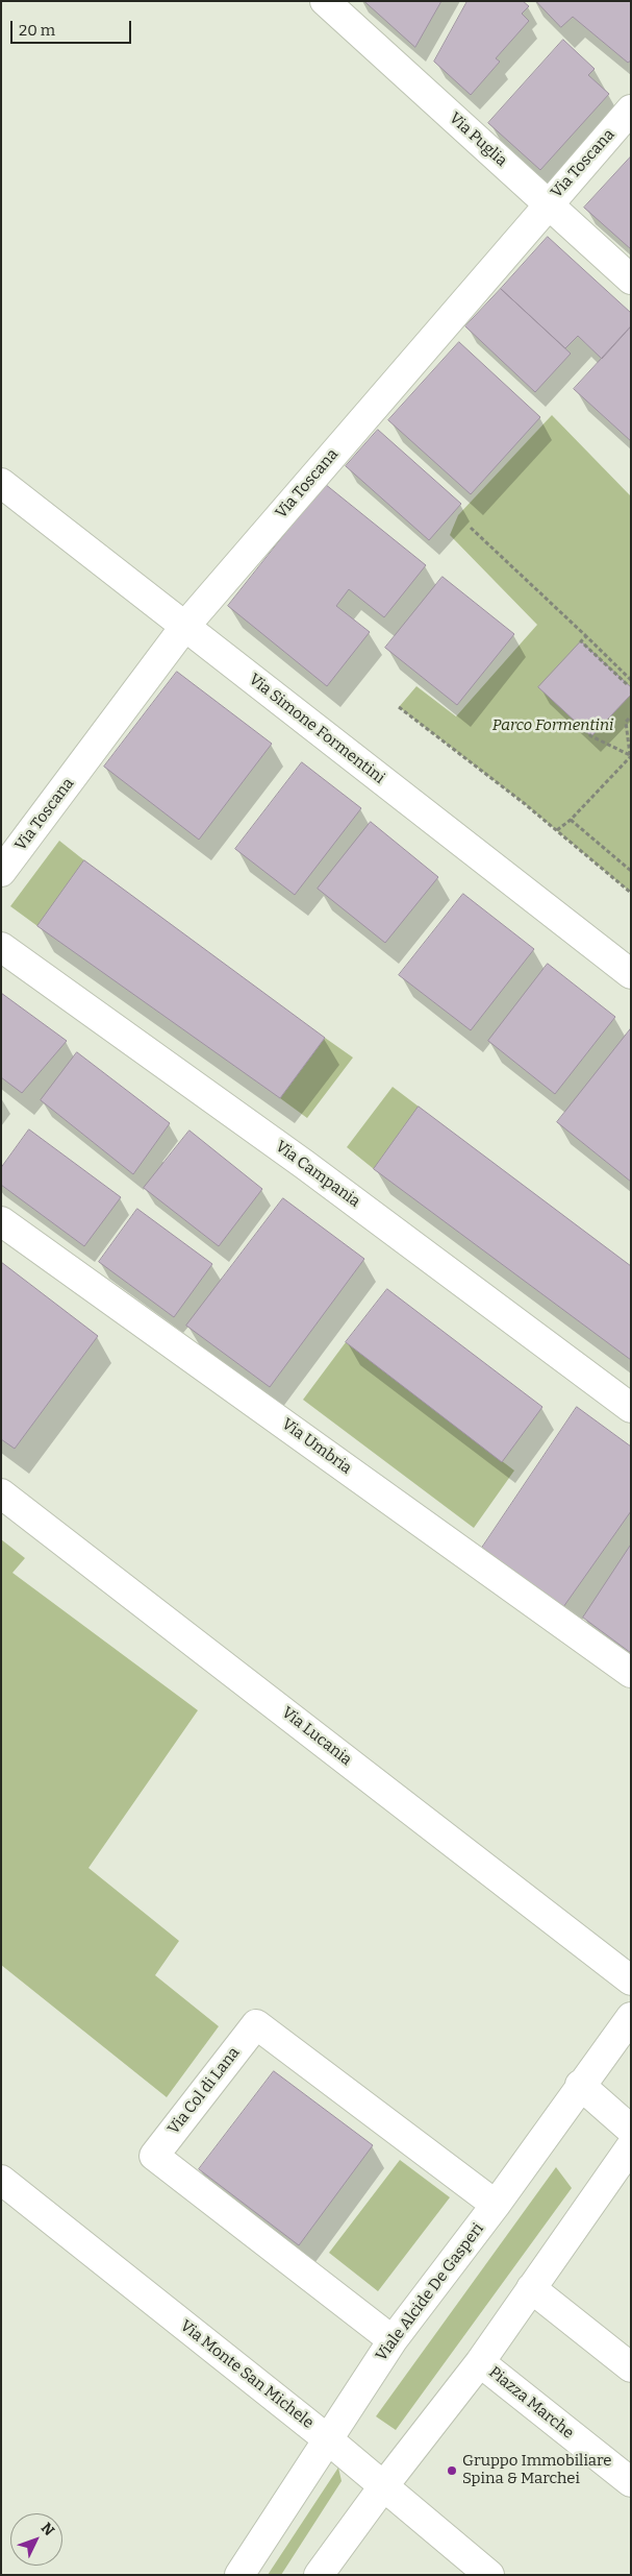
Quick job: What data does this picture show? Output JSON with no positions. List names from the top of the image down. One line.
{"streets":{"street":["Via Puglia","Via Toscana","Via Simone Formentini","Via Campania","Via Umbria","Via Lucania","Via Col di Lana","Viale Alcide De Gasperi","Via Monte San Michele","Piazza Marche"]},"crossings":[["Via Puglia","Via Toscana"],["Via Toscana","Via Simone Formentini"],["Via Col di Lana","Viale Alcide De Gasperi"],["Viale Alcide De Gasperi","Via Monte San Michele"]],"parks":["Parco Formentini"],"places":["Gruppo Immobiliare Spina & Marchei"],"scale_bar":"20 m","north":"top right"}
